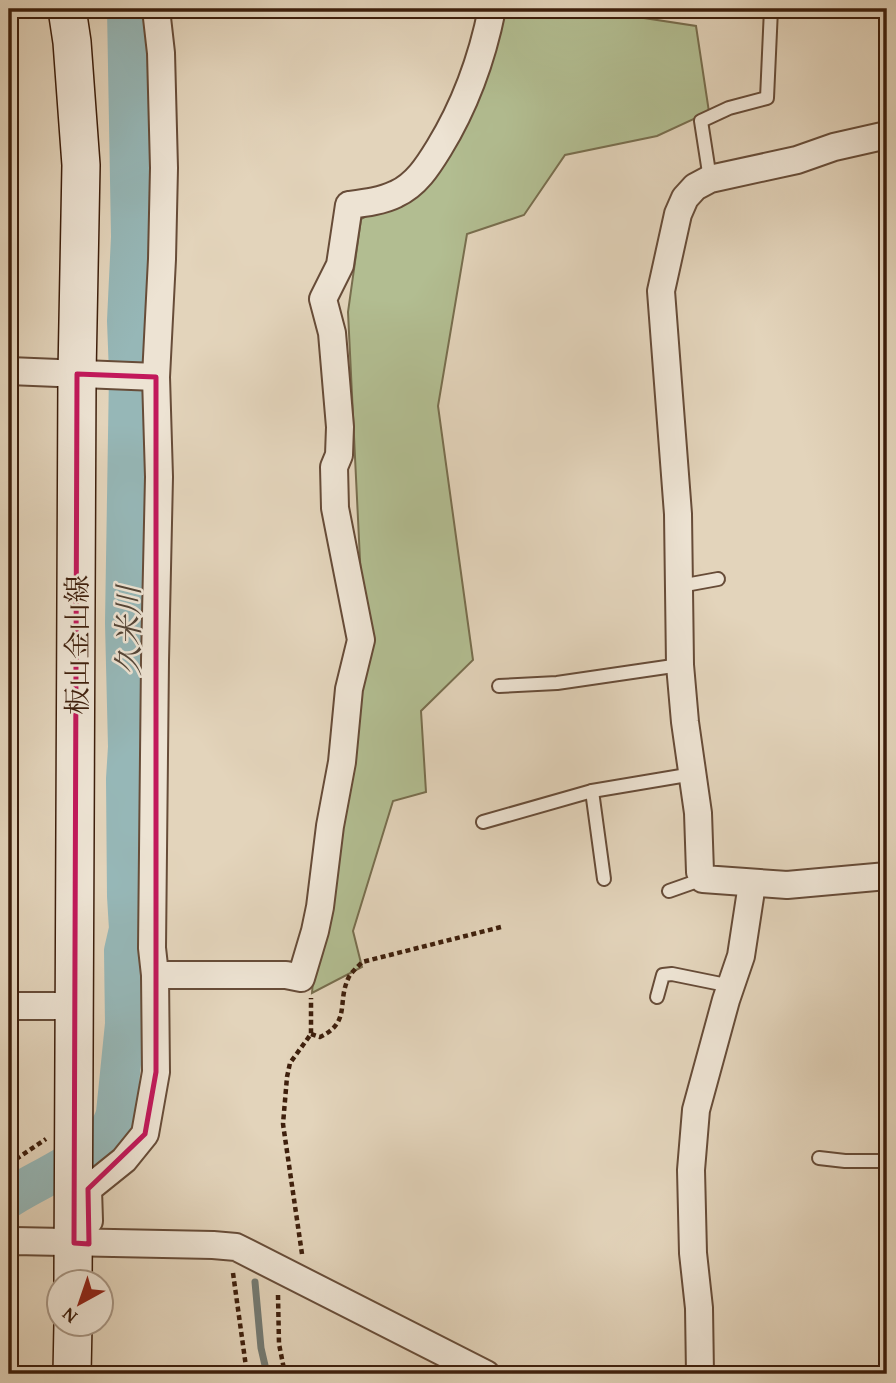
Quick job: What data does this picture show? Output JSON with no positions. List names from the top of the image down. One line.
{"streets":{"main road":["板山金山線"]},"water":["久米川"],"north":"bottom left"}
